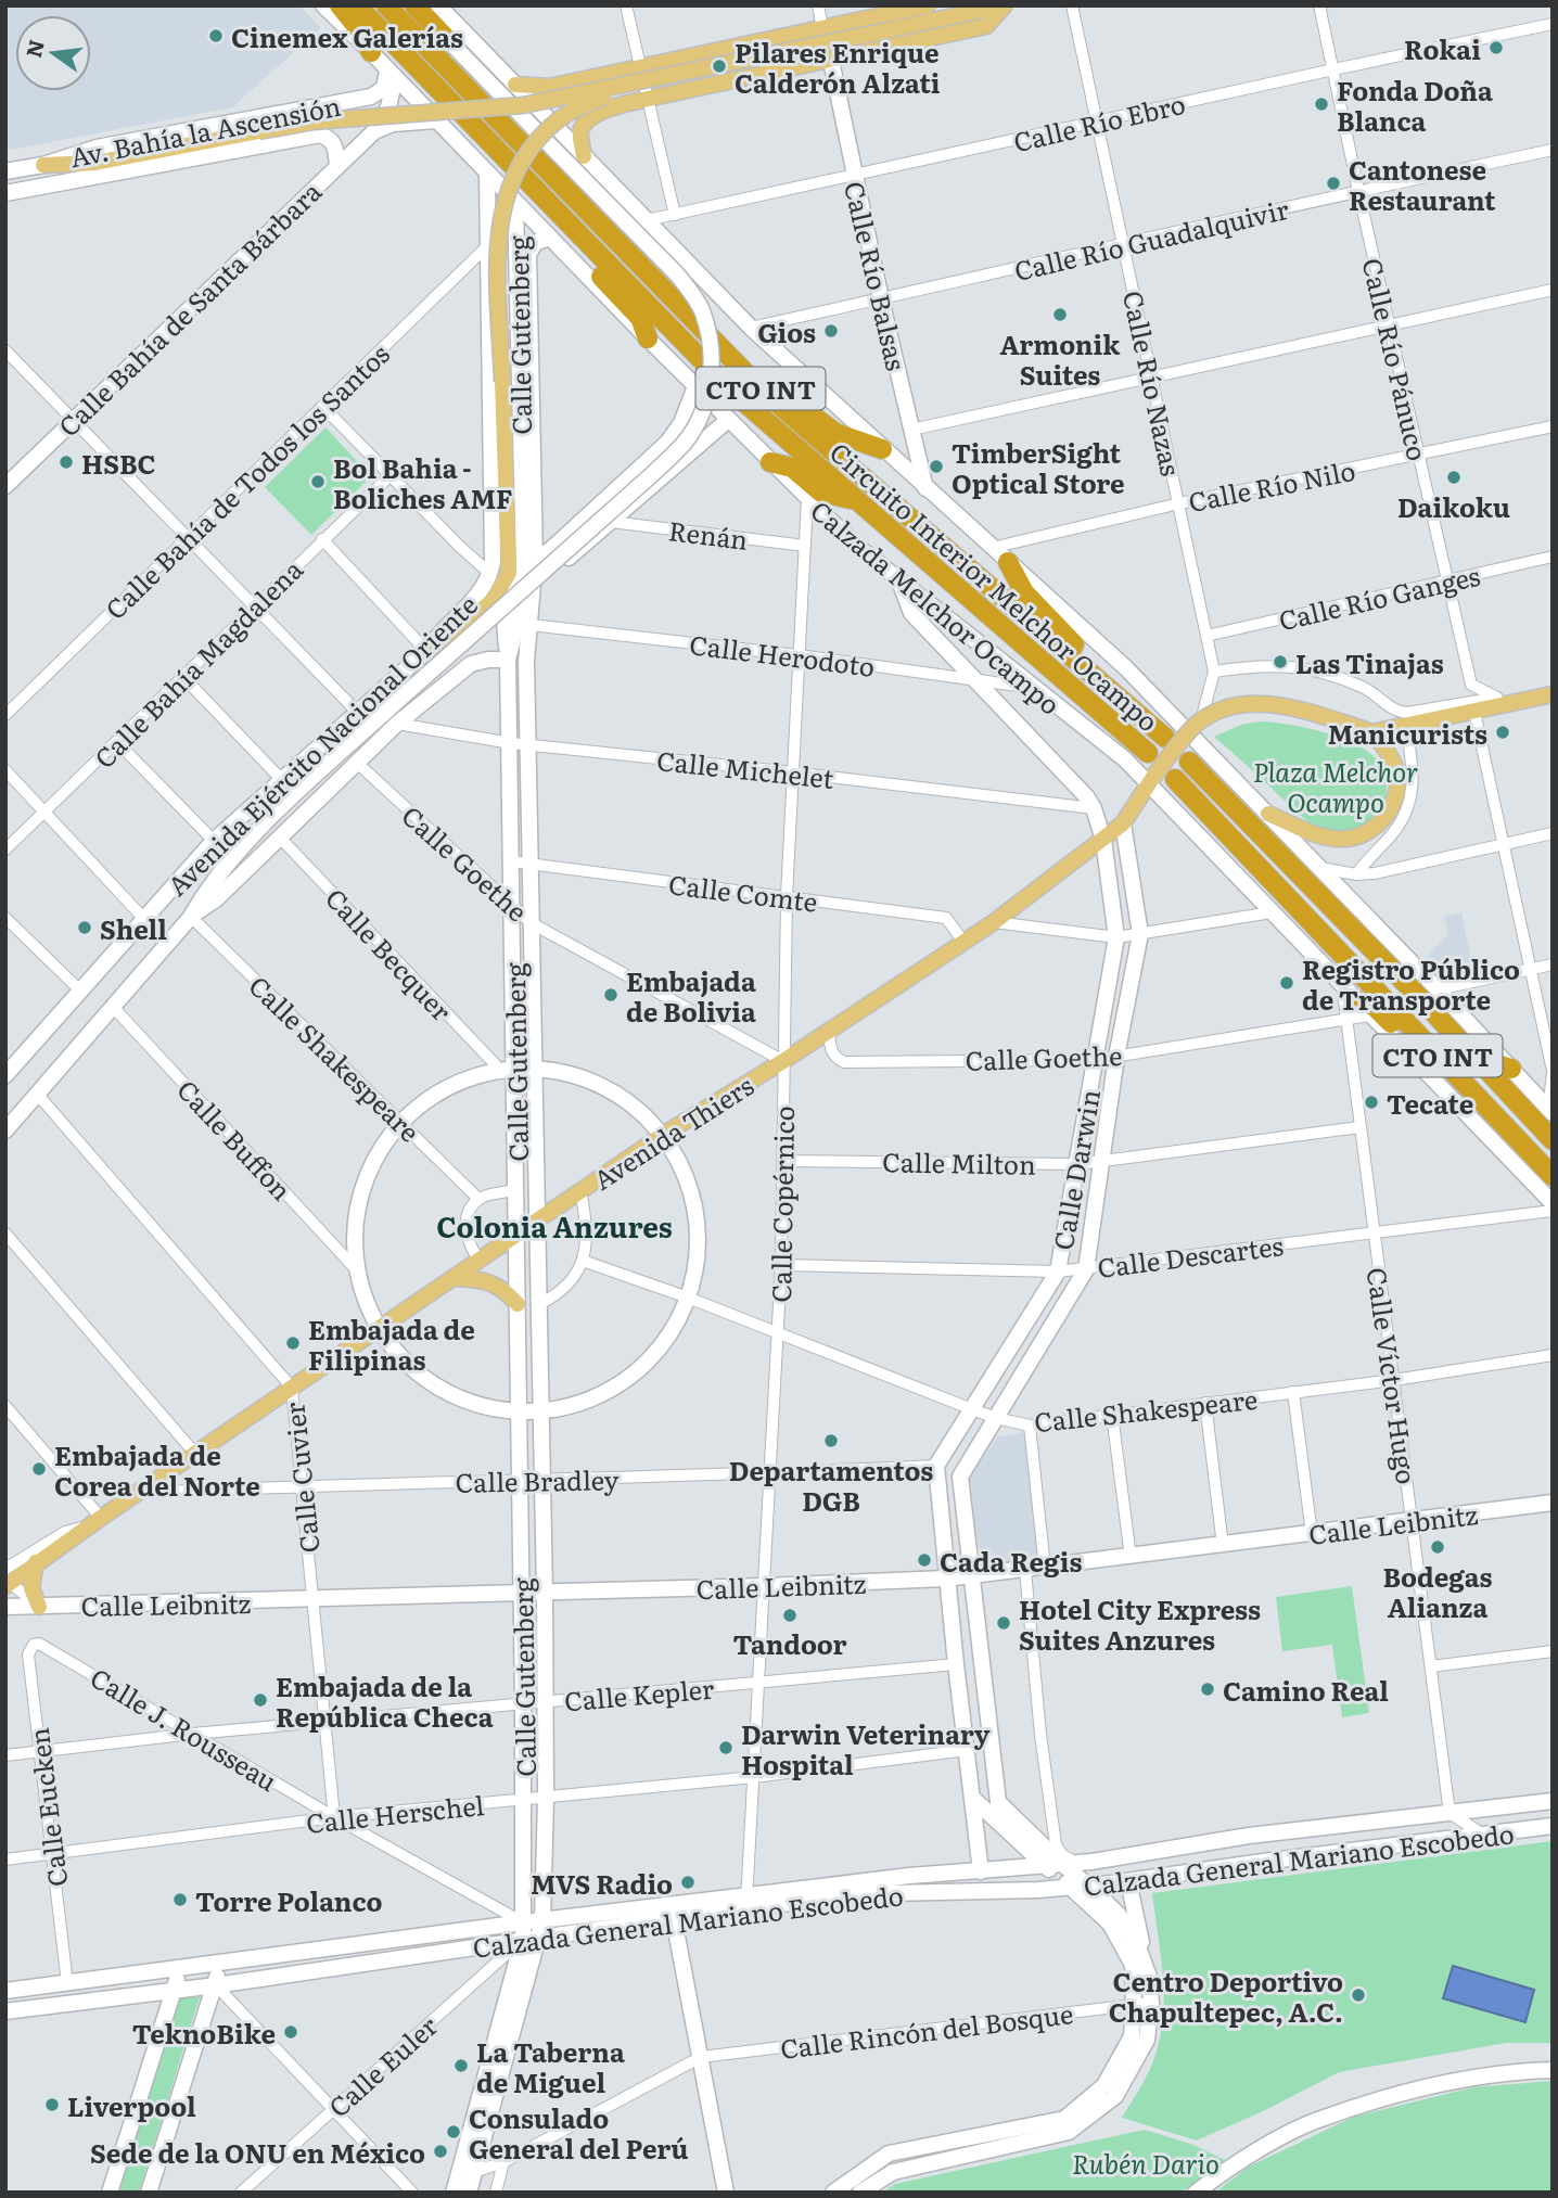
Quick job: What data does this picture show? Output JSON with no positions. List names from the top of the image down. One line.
{"streets":{"highway":["CTO INT","Circuito Interior Melchor Ocampo"],"main road":["Avenida Thiers"],"street":["Calle Río Ebro","Av. Bahía la Ascensión","Calle Río Guadalquivir","Calle Río Balsas","Calle Bahía de Santa Bárbara","Calle Gutenberg","Calle Río Pánuco","Calle Río Nazas","Calle Bahía de Todos los Santos","Calle Río Nilo","Renán","Calle Río Ganges","Calzada Melchor Ocampo","Calle Herodoto","Calle Bahía Magdalena","Avenida Ejército Nacional Oriente","Calle Michelet","Calle Goethe","Calle Comte","Calle Becquer","Calle Shakespeare","Calle Buffon","Calle Milton","Calle Darwin","Calle Copérnico","Calle Descartes","Calle Víctor Hugo","Calle Cuvier","Calle Bradley","Calle Leibnitz","Calle Kepler","Calle J. Rousseau","Calle Eucken","Calle Herschel","Calzada General Mariano Escobedo","Calle Rincón del Bosque","Calle Euler"]},"crossings":[["Calle Río Ebro","Calle Río Balsas"],["Calle Río Ebro","Calle Río Pánuco"],["Calle Río Ebro","Calle Río Nazas"],["Calle Río Ebro","CTO INT"],["Av. Bahía la Ascensión","Calle Bahía de Santa Bárbara"],["Av. Bahía la Ascensión","Calzada Melchor Ocampo"],["Calle Río Guadalquivir","Calle Río Balsas"],["Calle Río Guadalquivir","Calle Río Pánuco"],["Calle Río Guadalquivir","Calle Río Nazas"],["Calle Río Guadalquivir","CTO INT"],["Calle Río Balsas","CTO INT"],["Calle Gutenberg","Calzada Melchor Ocampo"],["Calle Gutenberg","Calle Herodoto"],["Calle Gutenberg","Calle Michelet"],["Calle Gutenberg","Calle Goethe"],["Calle Gutenberg","Calle Comte"],["Calle Gutenberg","Calle Becquer"],["Calle Gutenberg","Avenida Thiers"],["Calle Gutenberg","Calle Bradley"],["Calle Gutenberg","Calle Leibnitz"],["Calle Gutenberg","Calle Kepler"],["Calle Gutenberg","Calle J. Rousseau"],["Calle Gutenberg","Calle Herschel"],["Calle Gutenberg","Calzada General Mariano Escobedo"],["Calle Gutenberg","Calle Euler"],["Calle Río Pánuco","Calle Río Nilo"],["Calle Río Pánuco","Calle Río Ganges"],["Calle Río Nazas","Calle Río Nilo"],["Calle Río Nazas","Calle Río Ganges"],["CTO INT","Calle Río Nilo"],["CTO INT","Avenida Thiers"],["Calle Bahía de Todos los Santos","Avenida Ejército Nacional Oriente"],["Renán","Calle Copérnico"],["Calzada Melchor Ocampo","Calle Herodoto"],["Calzada Melchor Ocampo","Avenida Ejército Nacional Oriente"],["Calzada Melchor Ocampo","Calle Goethe"],["Calzada Melchor Ocampo","Avenida Thiers"],["Calzada Melchor Ocampo","Calle Darwin"],["Calzada Melchor Ocampo","Calle Copérnico"],["Calzada Melchor Ocampo","Calle Víctor Hugo"],["Calle Herodoto","Calle Darwin"],["Calle Herodoto","Calle Copérnico"],["Avenida Ejército Nacional Oriente","Calle Shakespeare"],["Avenida Ejército Nacional Oriente","Calle Buffon"],["Avenida Ejército Nacional Oriente","Calle Cuvier"],["Calle Michelet","Calle Darwin"],["Calle Michelet","Calle Copérnico"],["Calle Goethe","Avenida Thiers"],["Calle Goethe","Calle Darwin"],["Calle Goethe","Calle Copérnico"],["Calle Goethe","Calle Víctor Hugo"],["Calle Comte","Avenida Thiers"],["Calle Comte","Calle Copérnico"],["Calle Shakespeare","Calle Darwin"],["Calle Shakespeare","Calle Copérnico"],["Calle Shakespeare","Calle Víctor Hugo"],["Avenida Thiers","Calle Darwin"],["Avenida Thiers","Calle Copérnico"],["Avenida Thiers","Calle Cuvier"],["Avenida Thiers","Calle Bradley"],["Calle Milton","Calle Darwin"],["Calle Milton","Calle Copérnico"],["Calle Milton","Calle Víctor Hugo"],["Calle Darwin","Calle Descartes"],["Calle Darwin","Calle Bradley"],["Calle Darwin","Calle Leibnitz"],["Calle Darwin","Calzada General Mariano Escobedo"],["Calle Copérnico","Calle Descartes"],["Calle Copérnico","Calle Bradley"],["Calle Copérnico","Calle Leibnitz"],["Calle Copérnico","Calle Kepler"],["Calle Copérnico","Calle Herschel"],["Calle Copérnico","Calzada General Mariano Escobedo"],["Calle Descartes","Calle Víctor Hugo"],["Calle Víctor Hugo","Calle Leibnitz"],["Calle Víctor Hugo","Calzada General Mariano Escobedo"],["Calle Cuvier","Calle Bradley"],["Calle Cuvier","Calle Leibnitz"],["Calle Cuvier","Calle Kepler"],["Calle Cuvier","Calle J. Rousseau"],["Calle Cuvier","Calle Herschel"],["Calle Kepler","Calle J. Rousseau"],["Calle Kepler","Calle Eucken"],["Calle J. Rousseau","Calle Eucken"],["Calle J. Rousseau","Calle Herschel"],["Calle J. Rousseau","Calzada General Mariano Escobedo"],["Calle Eucken","Calle Herschel"],["Calle Eucken","Calzada General Mariano Escobedo"],["Calzada General Mariano Escobedo","Calle Euler"]],"districts":["Colonia Anzures"],"parks":["Plaza Melchor Ocampo","Rubén Dario"],"places":["Cinemex Galerías","Rokai","Pilares Enrique Calderón Alzati","Fonda Doña Blanca","Cantonese Restaurant","Armonik Suites","Gios","HSBC","TimberSight Optical Store","Daikoku","Bol Bahia - Boliches AMF","Las Tinajas","Manicurists","Shell","Registro Público de Transporte","Embajada de Bolivia","Tecate","Embajada de Filipinas","Departamentos DGB","Embajada de Corea del Norte","Bodegas Alianza","Cada Regis","Tandoor","Hotel City Express Suites Anzures","Camino Real","Embajada de la República Checa","Darwin Veterinary Hospital","MVS Radio","Torre Polanco","Centro Deportivo Chapultepec, A.C.","TeknoBike","La Taberna de Miguel","Liverpool","Consulado General del Perú","Sede de la ONU en México"],"north":"left"}
